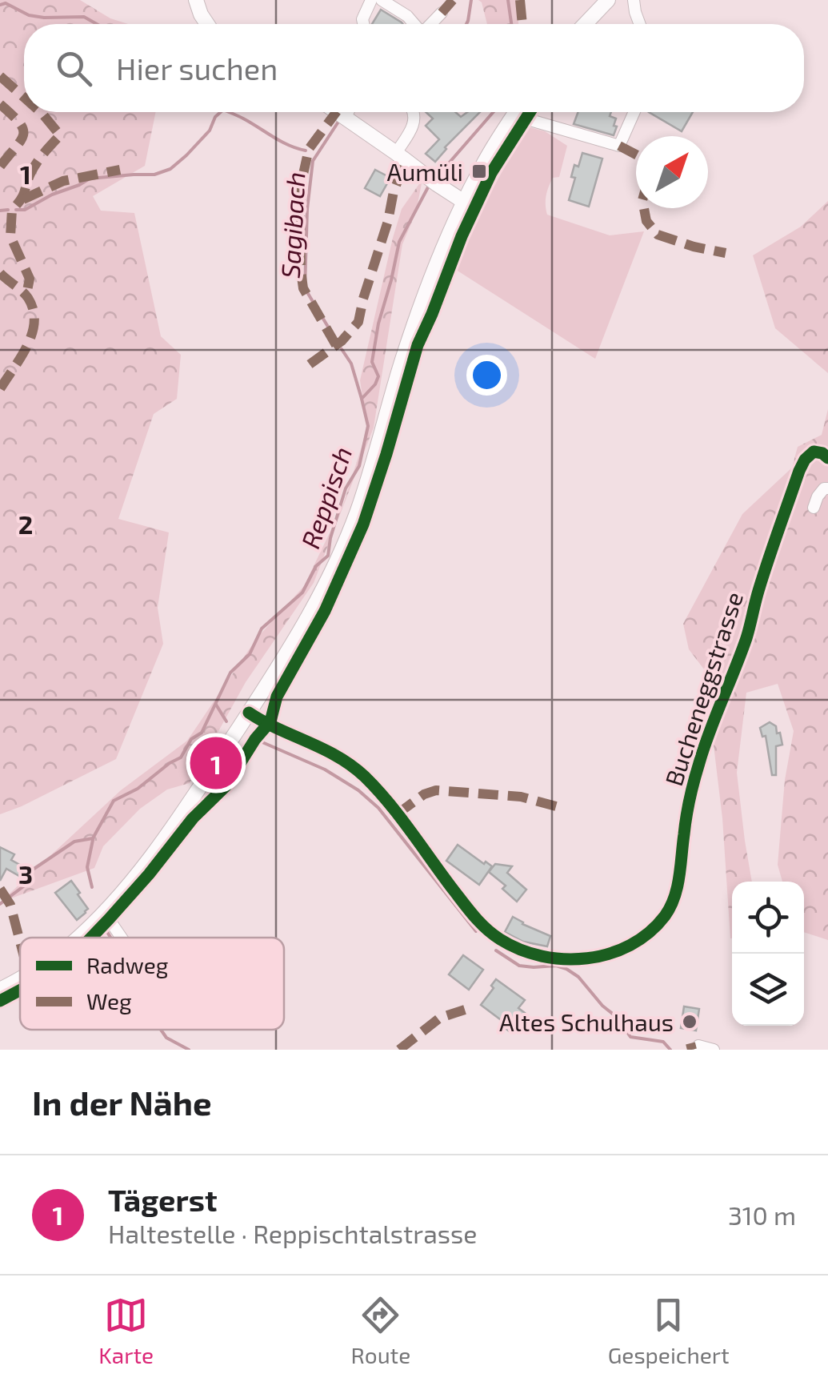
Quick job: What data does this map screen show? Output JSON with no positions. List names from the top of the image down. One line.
{"streets":{"street":["Bucheneggstrasse"]},"water":["Sagibach","Reppisch"],"places":{"transit":["Aumüli"],"other":["Altes Schulhaus"]},"legend":["Radweg","Weg"],"north":"top right","page":{"search":"Hier suchen","pins":"1","heading":"In der Nähe","list":[{"mark":"1","name":"Tägerst","note":"Haltestelle · Reppischtalstrasse","value":"310 m"}],"nav":["Karte","Route","Gespeichert"]},"grid":{"rows":["1","2","3"]}}
